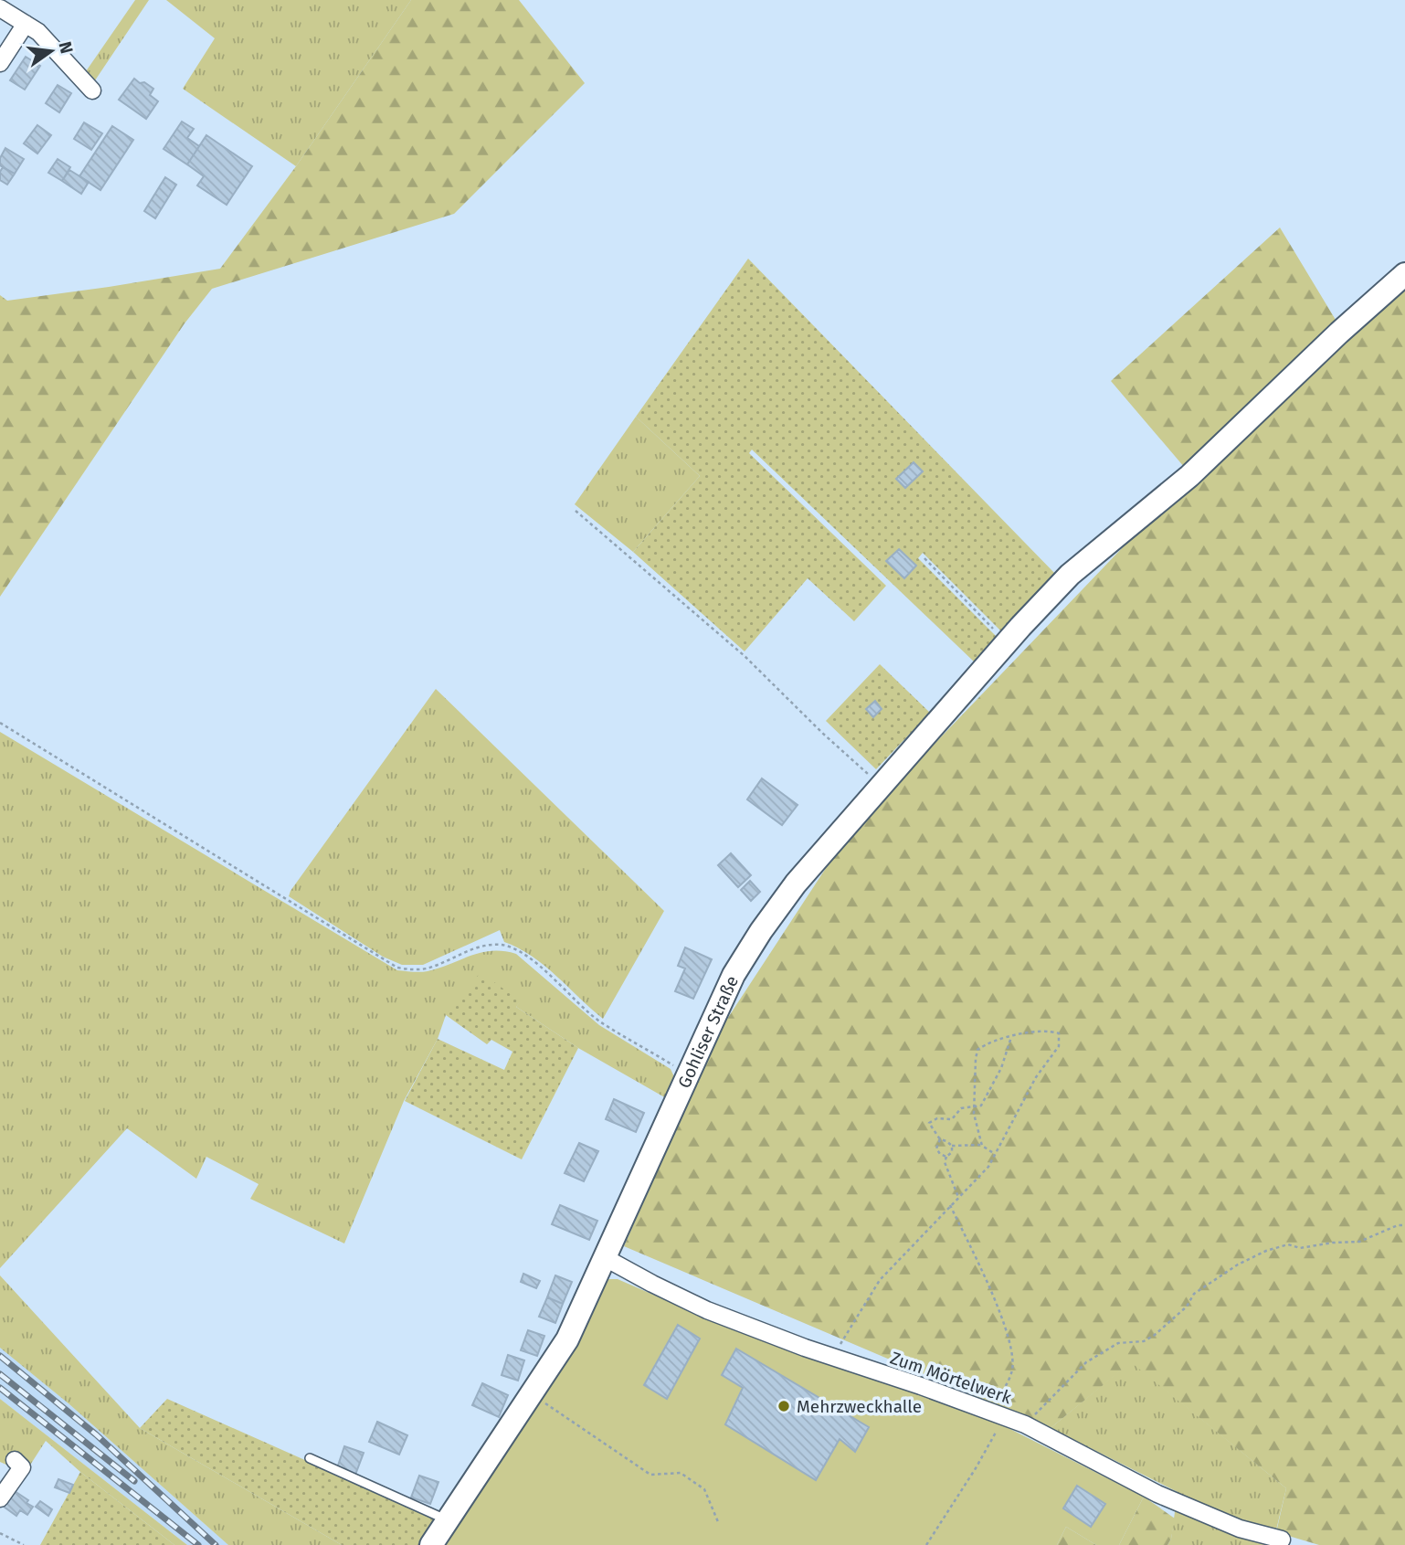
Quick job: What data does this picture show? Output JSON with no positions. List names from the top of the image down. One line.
{"streets":{"street":["Gohliser Straße","Zum Mörtelwerk"]},"crossings":[["Gohliser Straße","Zum Mörtelwerk"]],"places":["Mehrzweckhalle"],"north":"right"}
